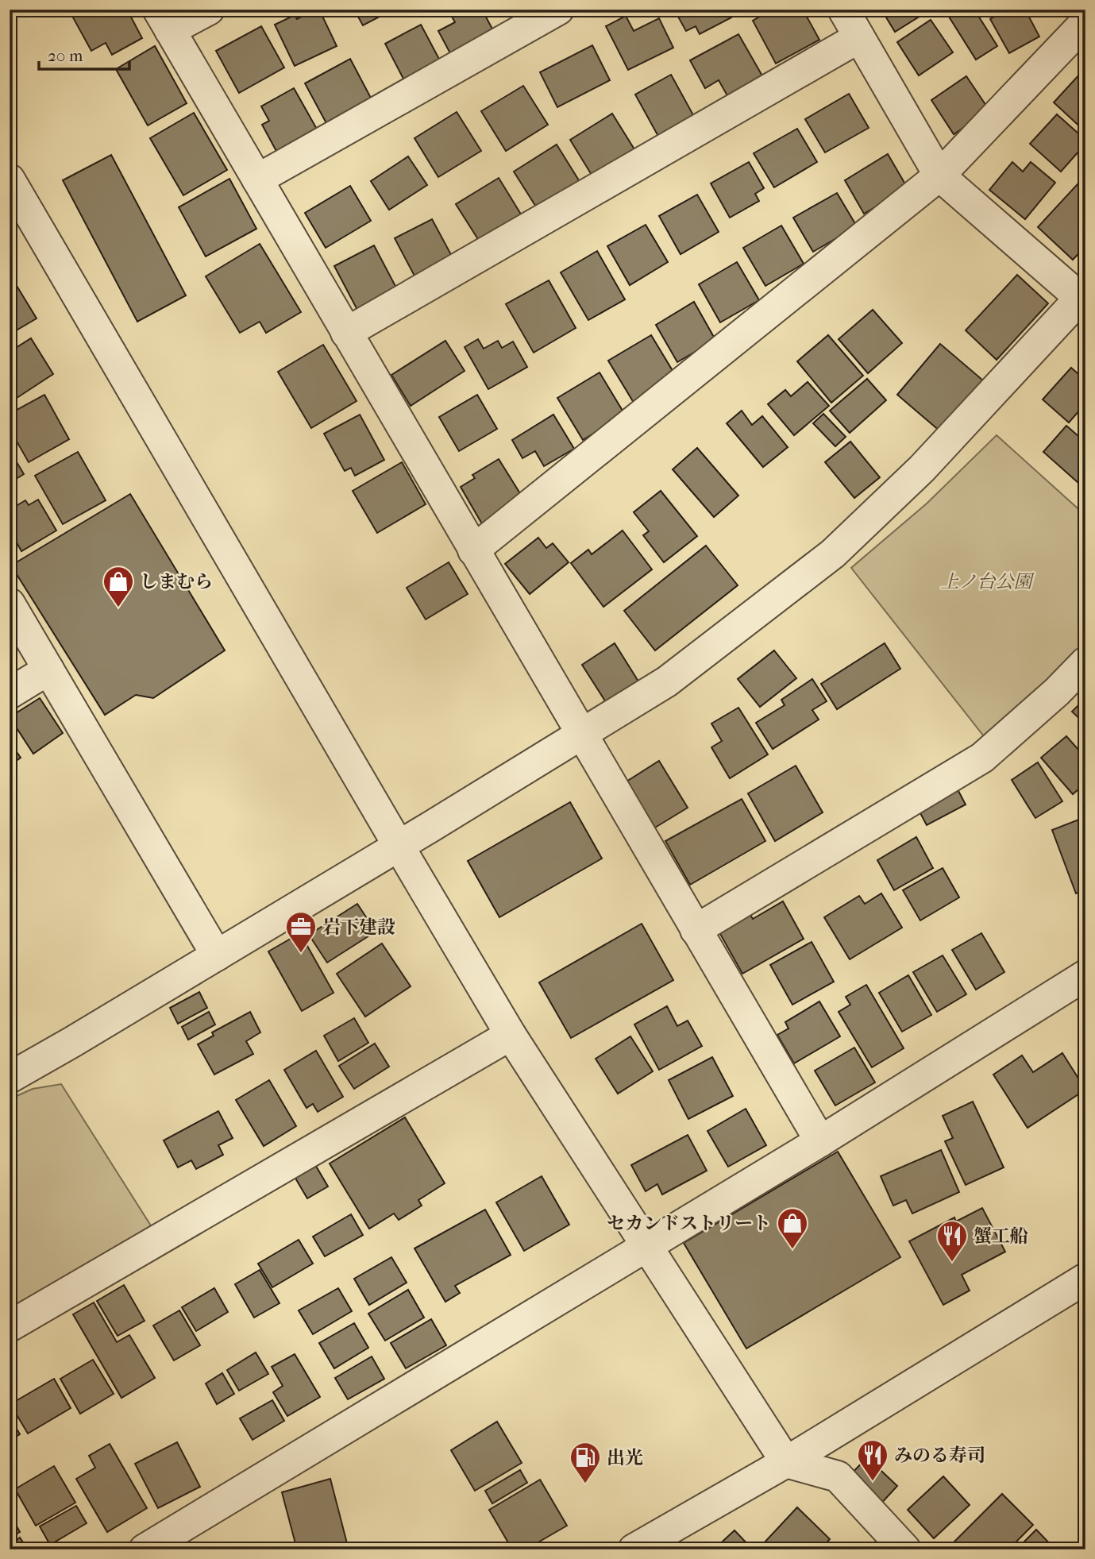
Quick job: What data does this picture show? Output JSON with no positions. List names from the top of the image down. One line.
{"parks":["上ノ台公園"],"places":{"shop":["しまむら","セカンドストリート"],"office":["岩下建設"],"restaurant":["蟹工船","みのる寿司"],"fuel station":["出光"]},"scale_bar":"20 m"}
